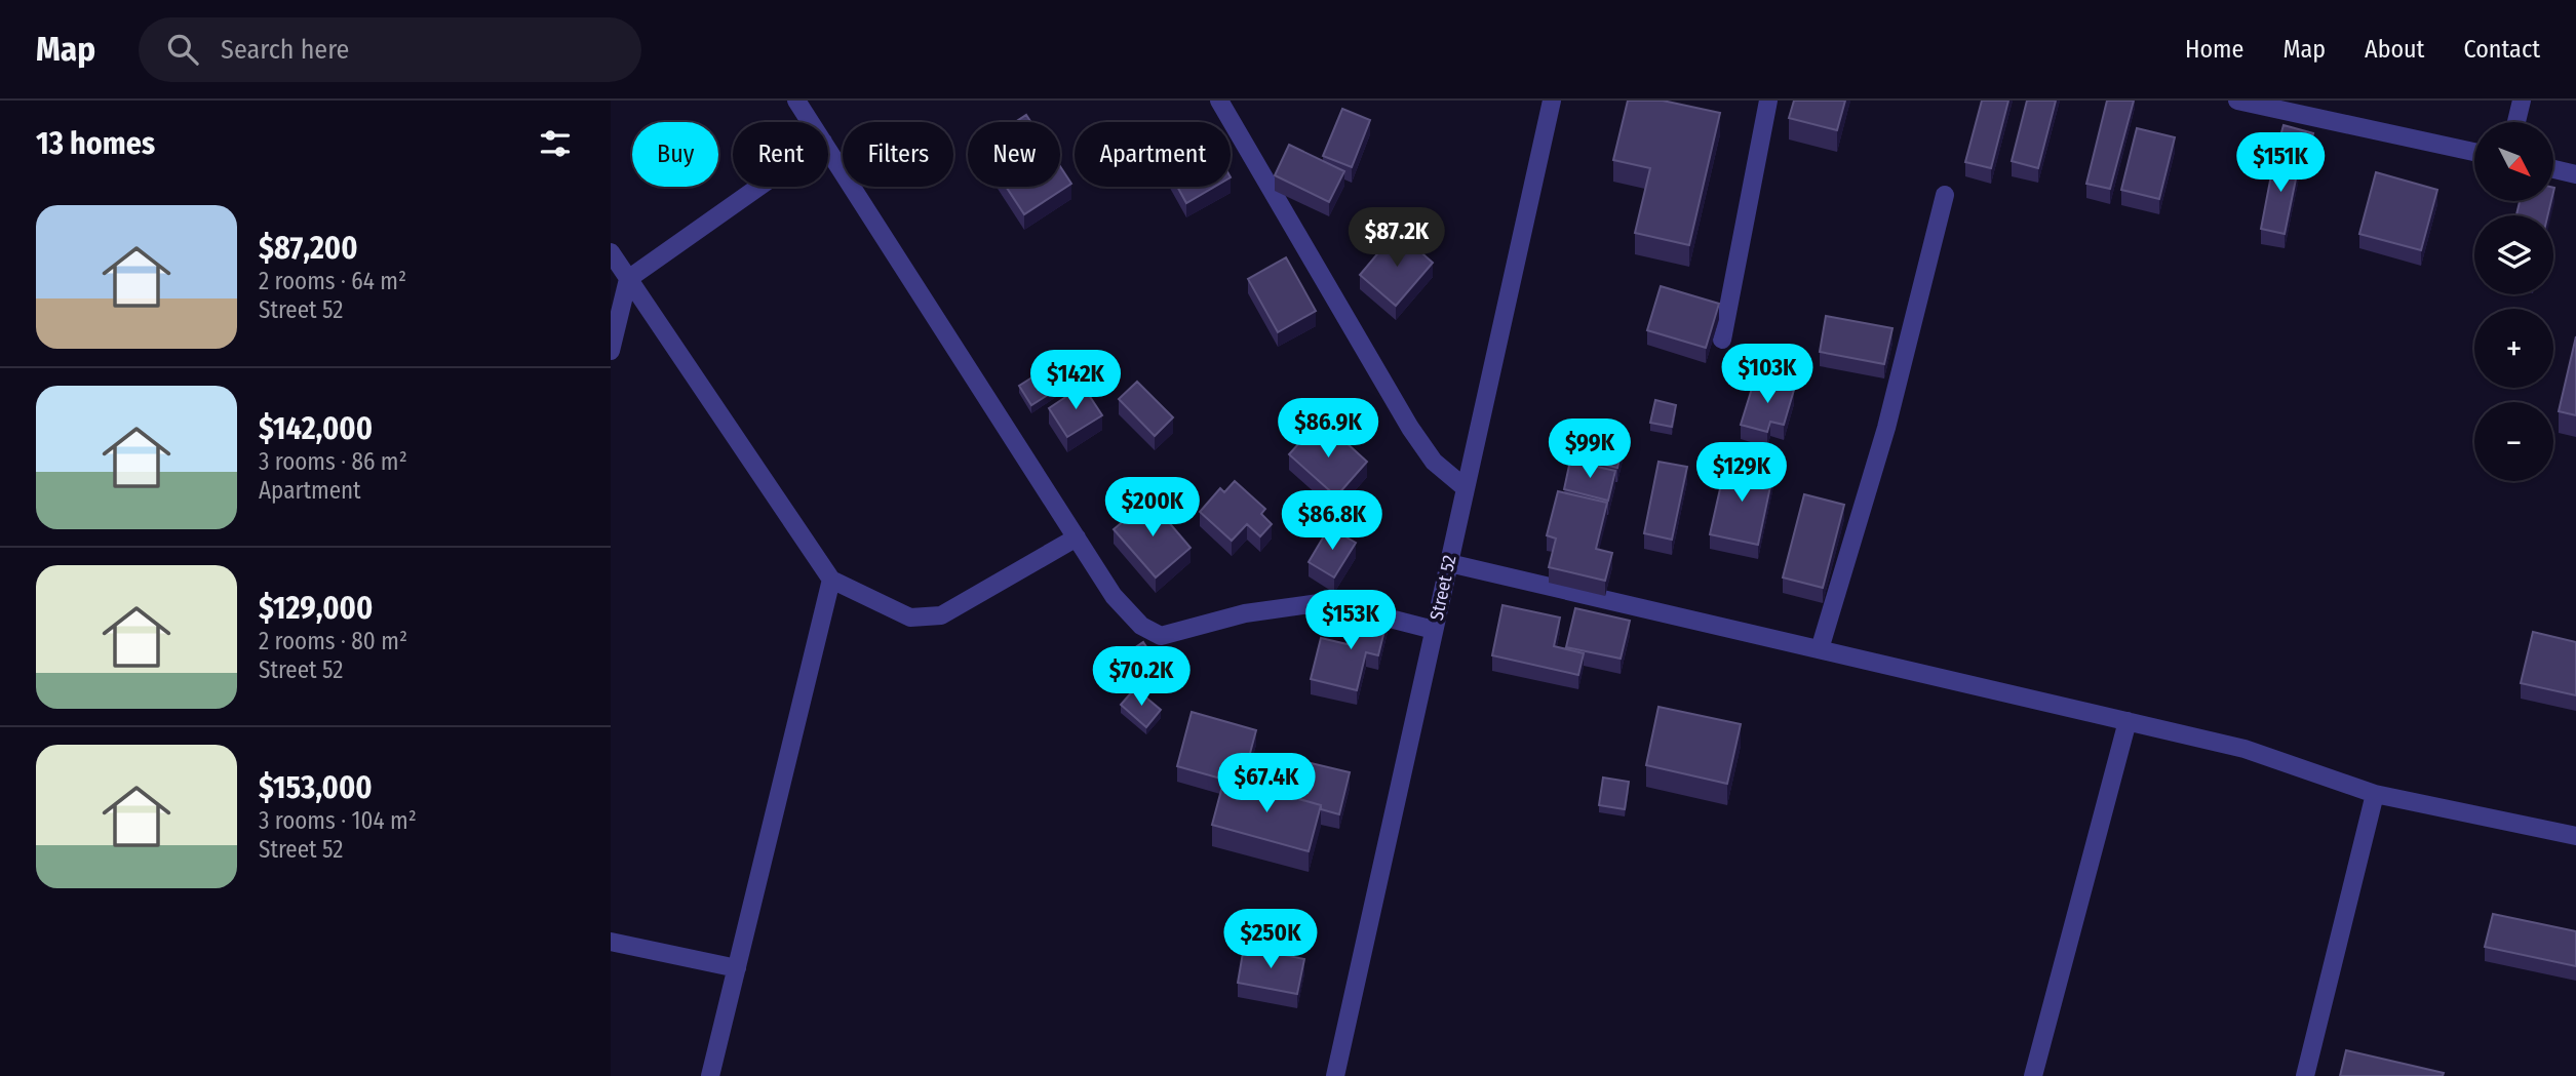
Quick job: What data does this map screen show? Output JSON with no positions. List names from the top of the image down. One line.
{"streets":{"street":["Street 52"]},"north":"bottom right","page":{"header":"Map","search":"Search here","nav":["Home","Map","About","Contact"],"heading":"13 homes","map_buttons":["+","−"],"chip":["Buy","Rent","Filters","New","Apartment"],"price":["$151K","$87.2K","$103K","$142K","$86.9K","$99K","$129K","$200K","$86.8K","$153K","$70.2K","$67.4K","$250K"],"list":[{"name":"$87,200","note":"2 rooms · 64 m² · Street 52"},{"name":"$142,000","note":"3 rooms · 86 m² · Apartment"},{"name":"$129,000","note":"2 rooms · 80 m² · Street 52"},{"name":"$153,000","note":"3 rooms · 104 m² · Street 52"}]}}
